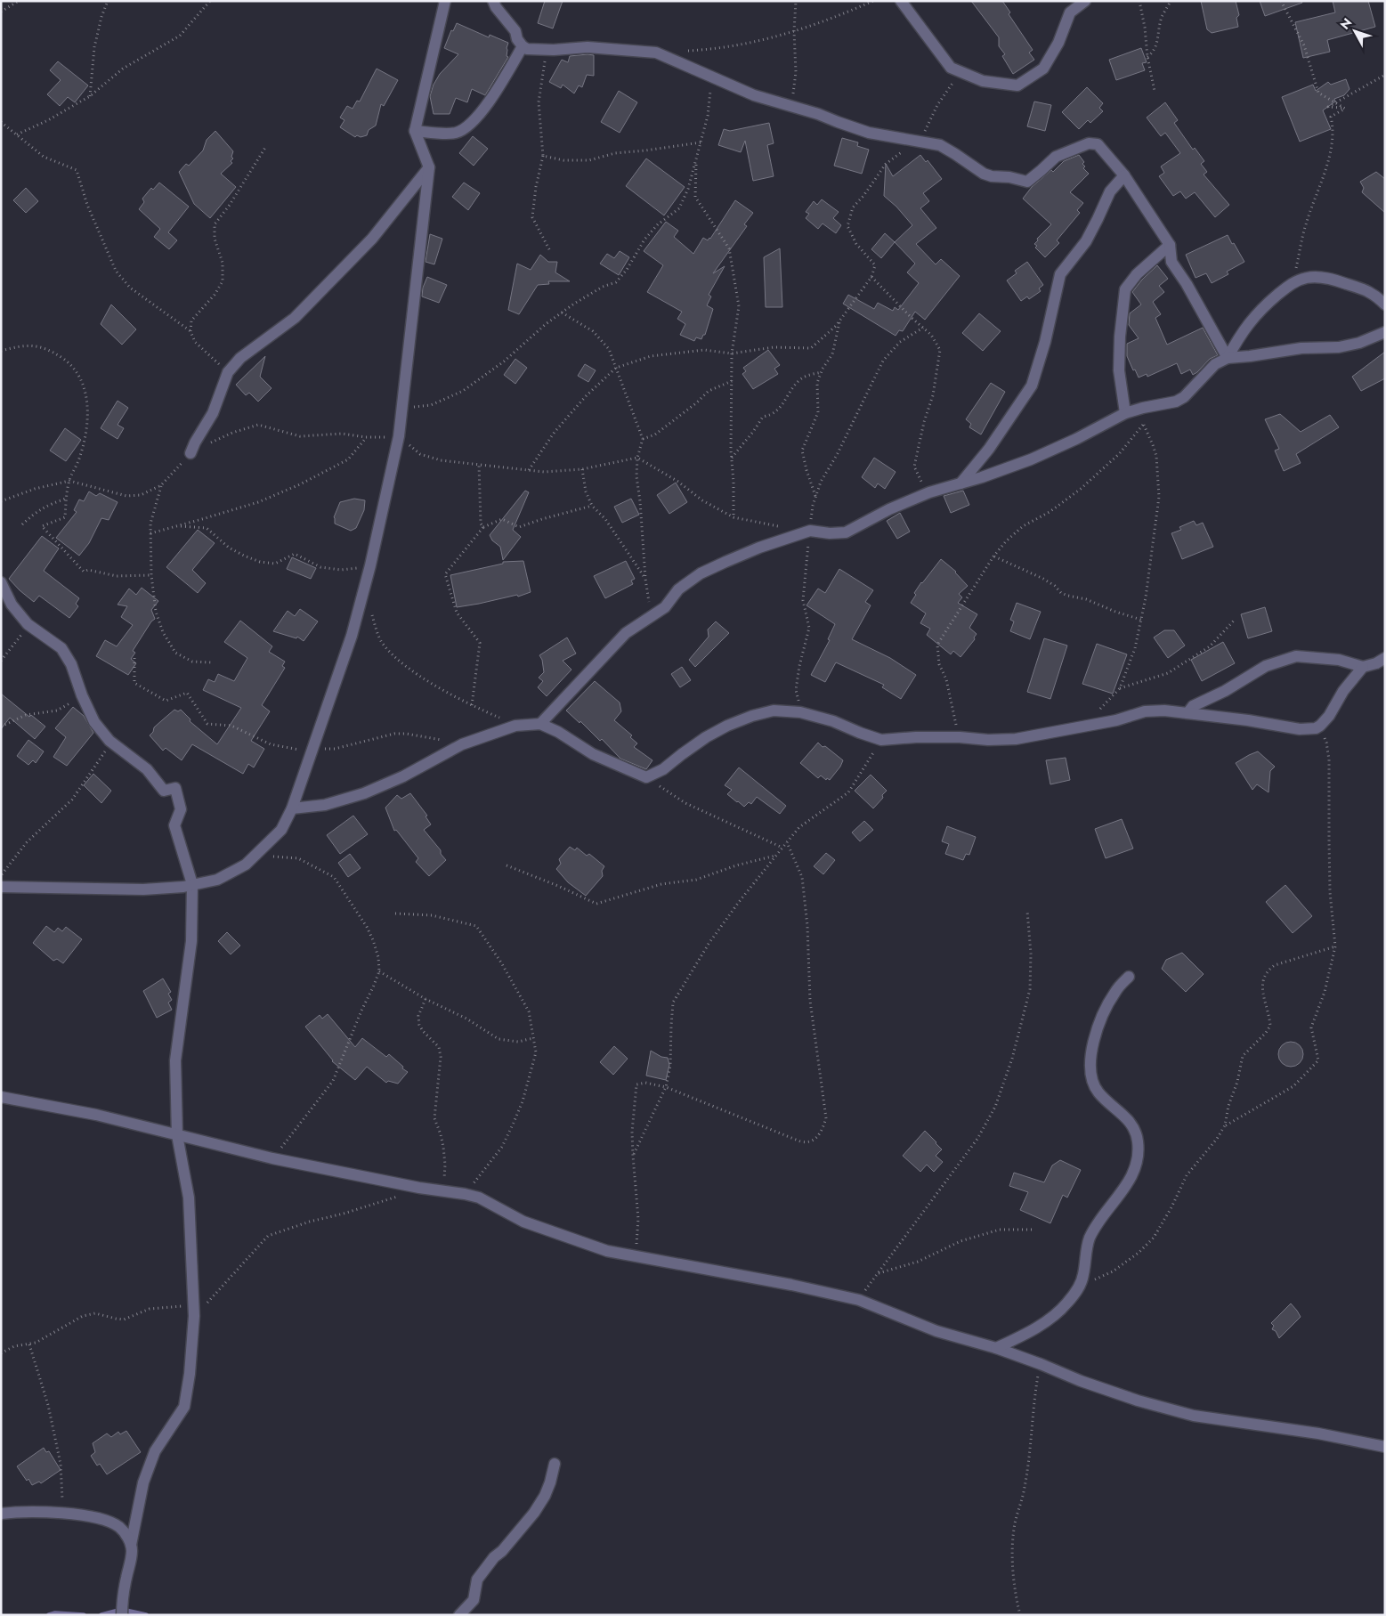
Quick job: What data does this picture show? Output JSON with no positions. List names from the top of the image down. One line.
{"north":"top left"}
